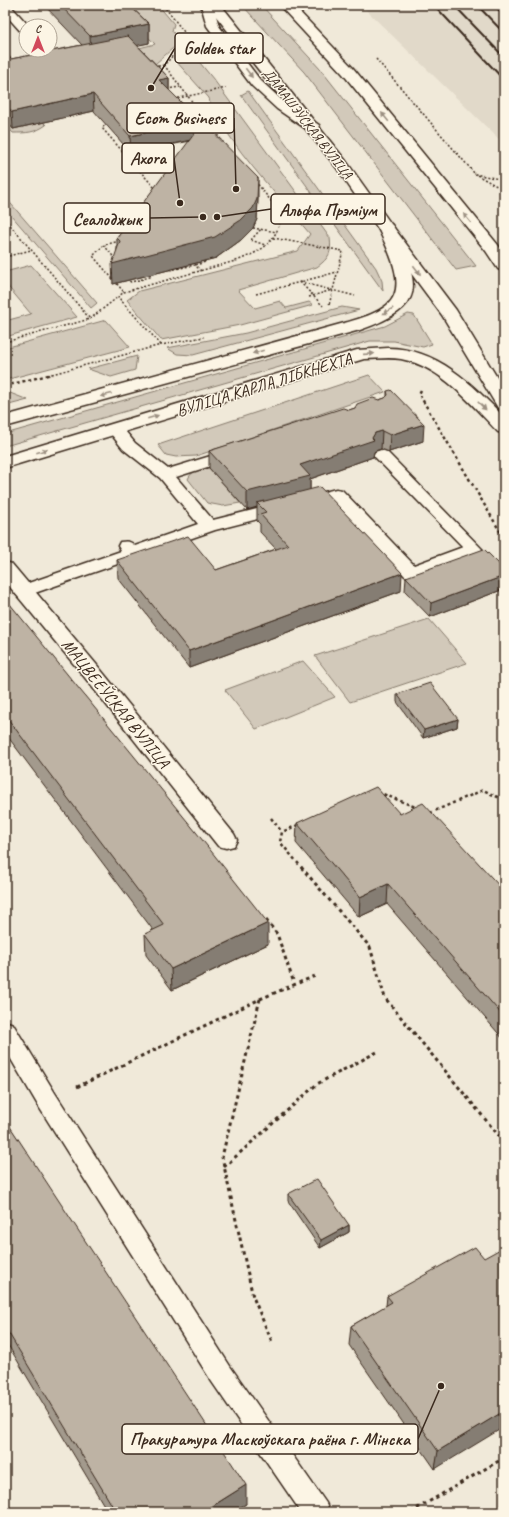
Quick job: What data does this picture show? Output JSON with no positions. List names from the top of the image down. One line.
{"streets":{"main road":["ДАМАШЭЎСКАЯ ВУЛІЦА","ВУЛІЦА КАРЛА ЛІБКНЕХТА","МАЦВЕЕЎСКАЯ ВУЛІЦА"]},"crossings":[["ДАМАШЭЎСКАЯ ВУЛІЦА","ВУЛІЦА КАРЛА ЛІБКНЕХТА"]],"places":["Golden star","Ecom Business","Axora","Сеалоджык","Альфа Прэміум","Пракуратура Маскоўскага раёна г. Мінска"],"north":"top"}
